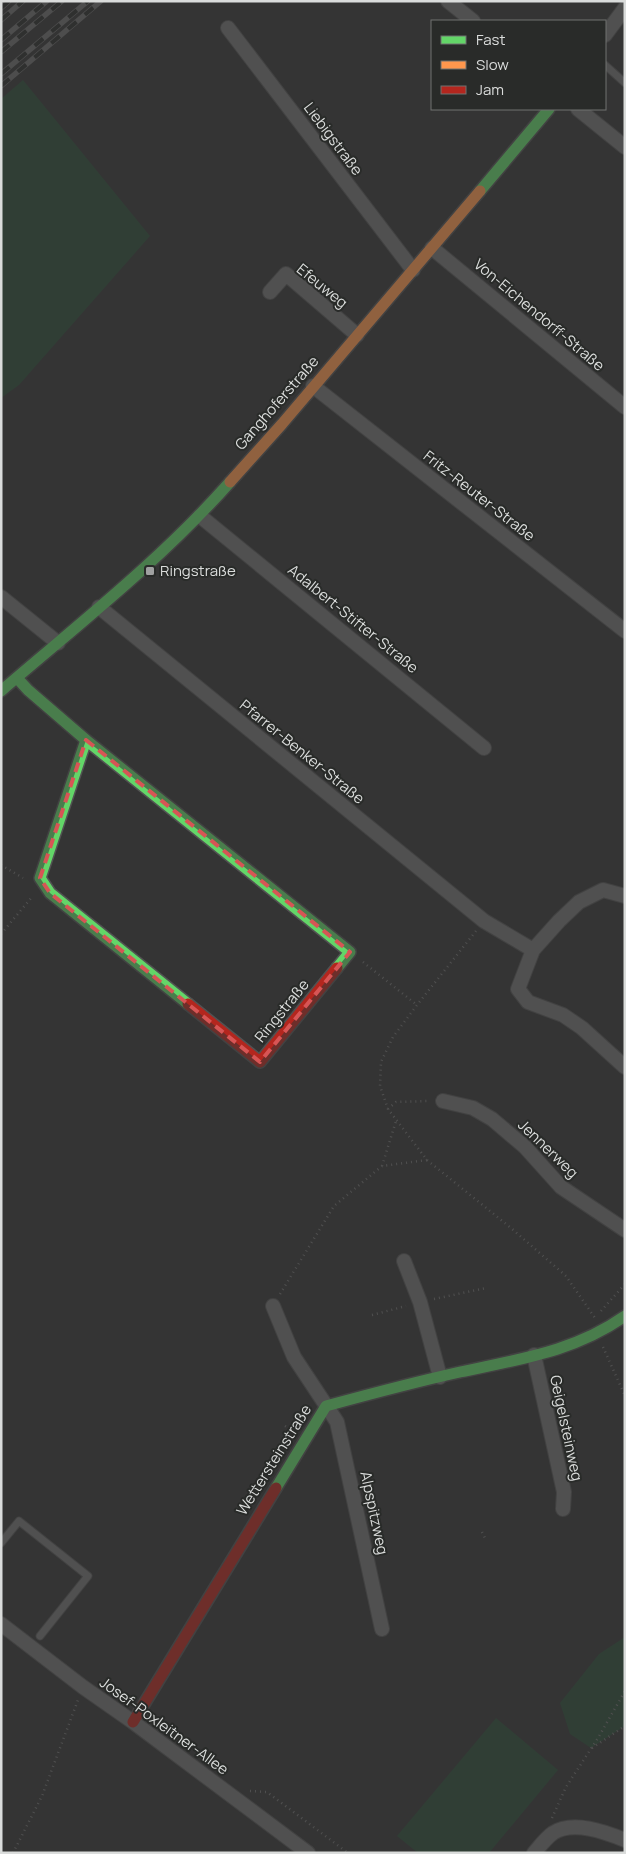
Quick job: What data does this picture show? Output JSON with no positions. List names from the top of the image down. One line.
{"streets":{"street":["Liebigstraße","Efeuweg","Von-Eichendorff-Straße","Ganghoferstraße","Fritz-Reuter-Straße","Adalbert-Stifter-Straße","Pfarrer-Benker-Straße","Ringstraße","Jennerweg","Geigelsteinweg","Wettersteinstraße","Alpspitzweg","Josef-Poxleitner-Allee"]},"crossings":[["Liebigstraße","Ganghoferstraße"],["Efeuweg","Ganghoferstraße"],["Von-Eichendorff-Straße","Ganghoferstraße"],["Ganghoferstraße","Fritz-Reuter-Straße"],["Ganghoferstraße","Adalbert-Stifter-Straße"],["Ganghoferstraße","Pfarrer-Benker-Straße"],["Geigelsteinweg","Wettersteinstraße"],["Wettersteinstraße","Alpspitzweg"],["Wettersteinstraße","Josef-Poxleitner-Allee"]],"places":{"transit":["Ringstraße"]},"legend":["Fast","Slow","Jam"]}
